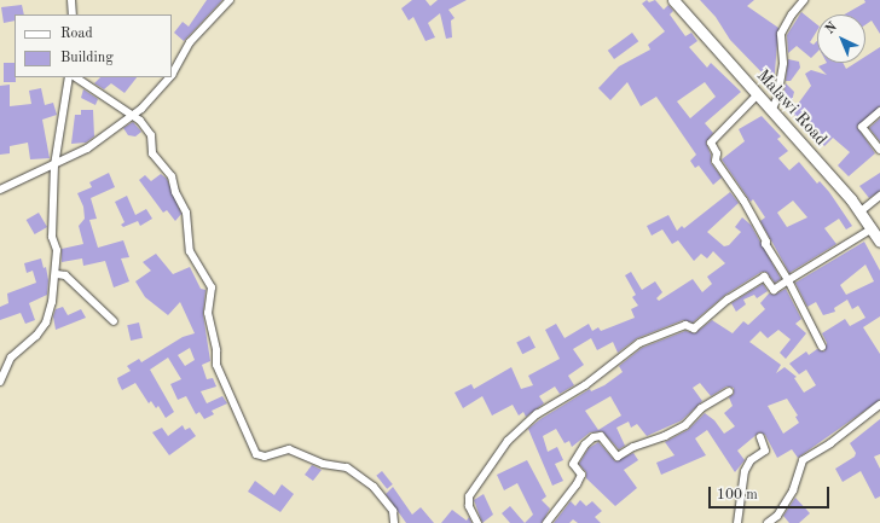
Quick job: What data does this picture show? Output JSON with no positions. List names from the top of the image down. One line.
{"streets":{"main road":["Malawi Road"]},"legend":["Road","Building"],"scale_bar":"100 m","north":"top left"}
